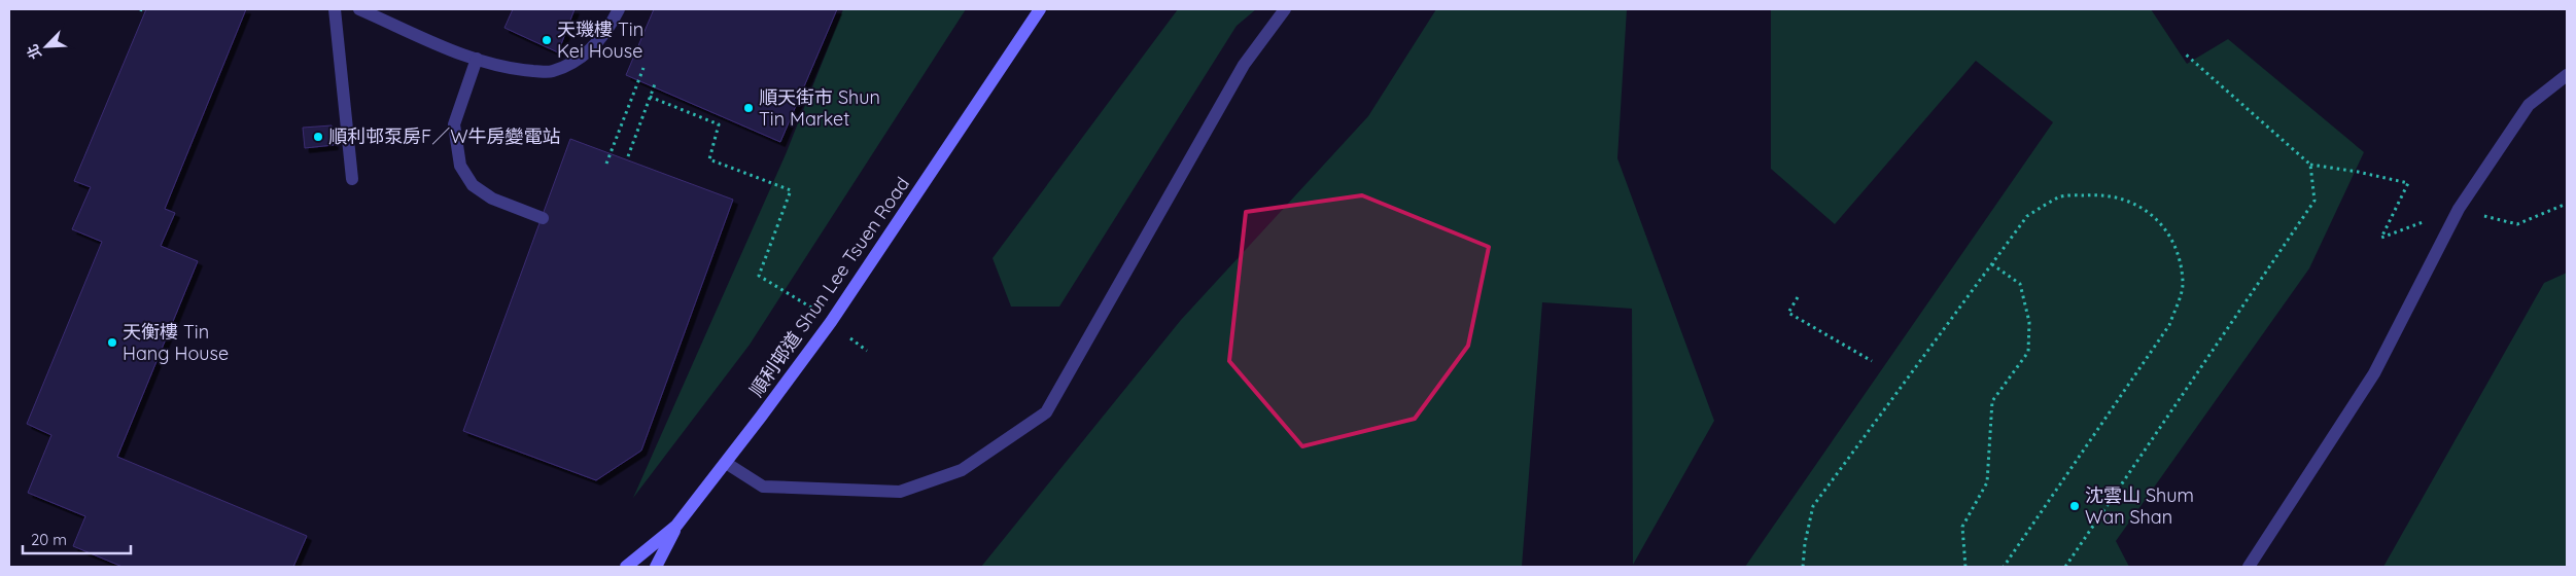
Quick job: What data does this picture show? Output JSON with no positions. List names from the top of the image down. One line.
{"streets":{"main road":["順利邨道 Shun Lee Tsuen Road"]},"places":["天璣樓 Tin Kei House","順天街市 Shun Tin Market","順利邨泵房F／W牛房變電站","天衡樓 Tin Hang House","沈雲山 Shum Wan Shan"],"scale_bar":"20 m","north":"bottom left"}
